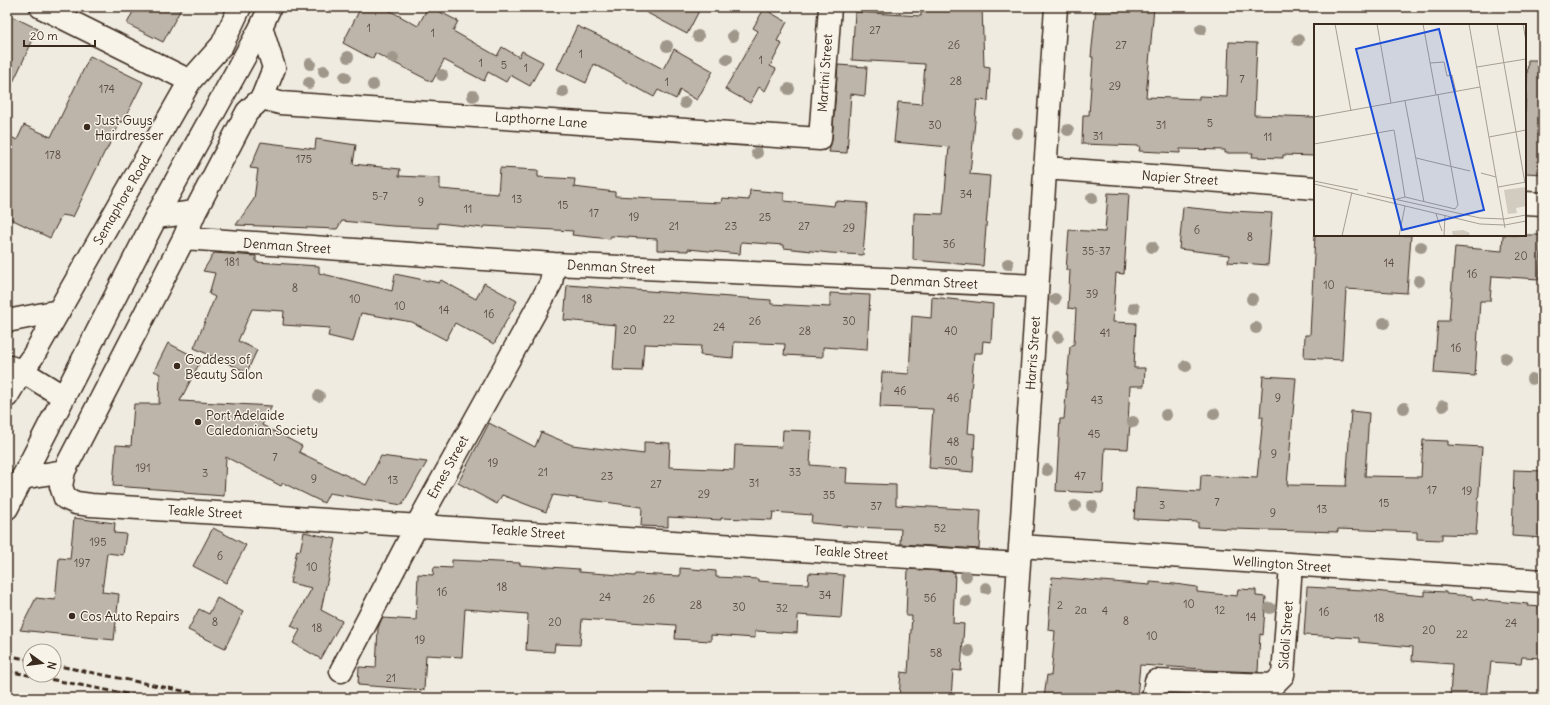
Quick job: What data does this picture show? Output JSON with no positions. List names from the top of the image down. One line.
{"streets":{"street":["Martini Street","Lapthorne Lane","Napier Street","Semaphore Road","Denman Street","Harris Street","Emes Street","Teakle Street","Wellington Street","Sidoli Street"]},"crossings":[["Martini Street","Lapthorne Lane"],["Napier Street","Harris Street"],["Denman Street","Harris Street"],["Denman Street","Emes Street"],["Harris Street","Teakle Street"],["Harris Street","Wellington Street"],["Emes Street","Teakle Street"],["Teakle Street","Wellington Street"],["Wellington Street","Sidoli Street"]],"places":["Just Guys Hairdresser","Goddess of Beauty Salon","Port Adelaide Caledonian Society","Cos Auto Repairs"],"house_numbers":["1","27","1","26","27","1","1","1","5","1","7","28","1","29","174","5","30","31","31","11","178","175","34","5-7","13","9","15","11","17","19","25","21","23","27","29","6","8","36","35-37","20","181","14","16","10","8","39","10","18","10","14","16","22","26","30","24","20","28","40","41","16","46","46","9","43","45","48","9","7","50","19","191","21","33","3","23","47","9","13","31","27","17","19","29","35","7","15","3","37","13","9","52","195","6","197","10","18","16","34","24","56","26","10","28","2","30","32","2a","12","4","16","14","18","8","8","20","24","18","20","22","10","19","58","21"],"scale_bar":"20 m","north":"right"}
